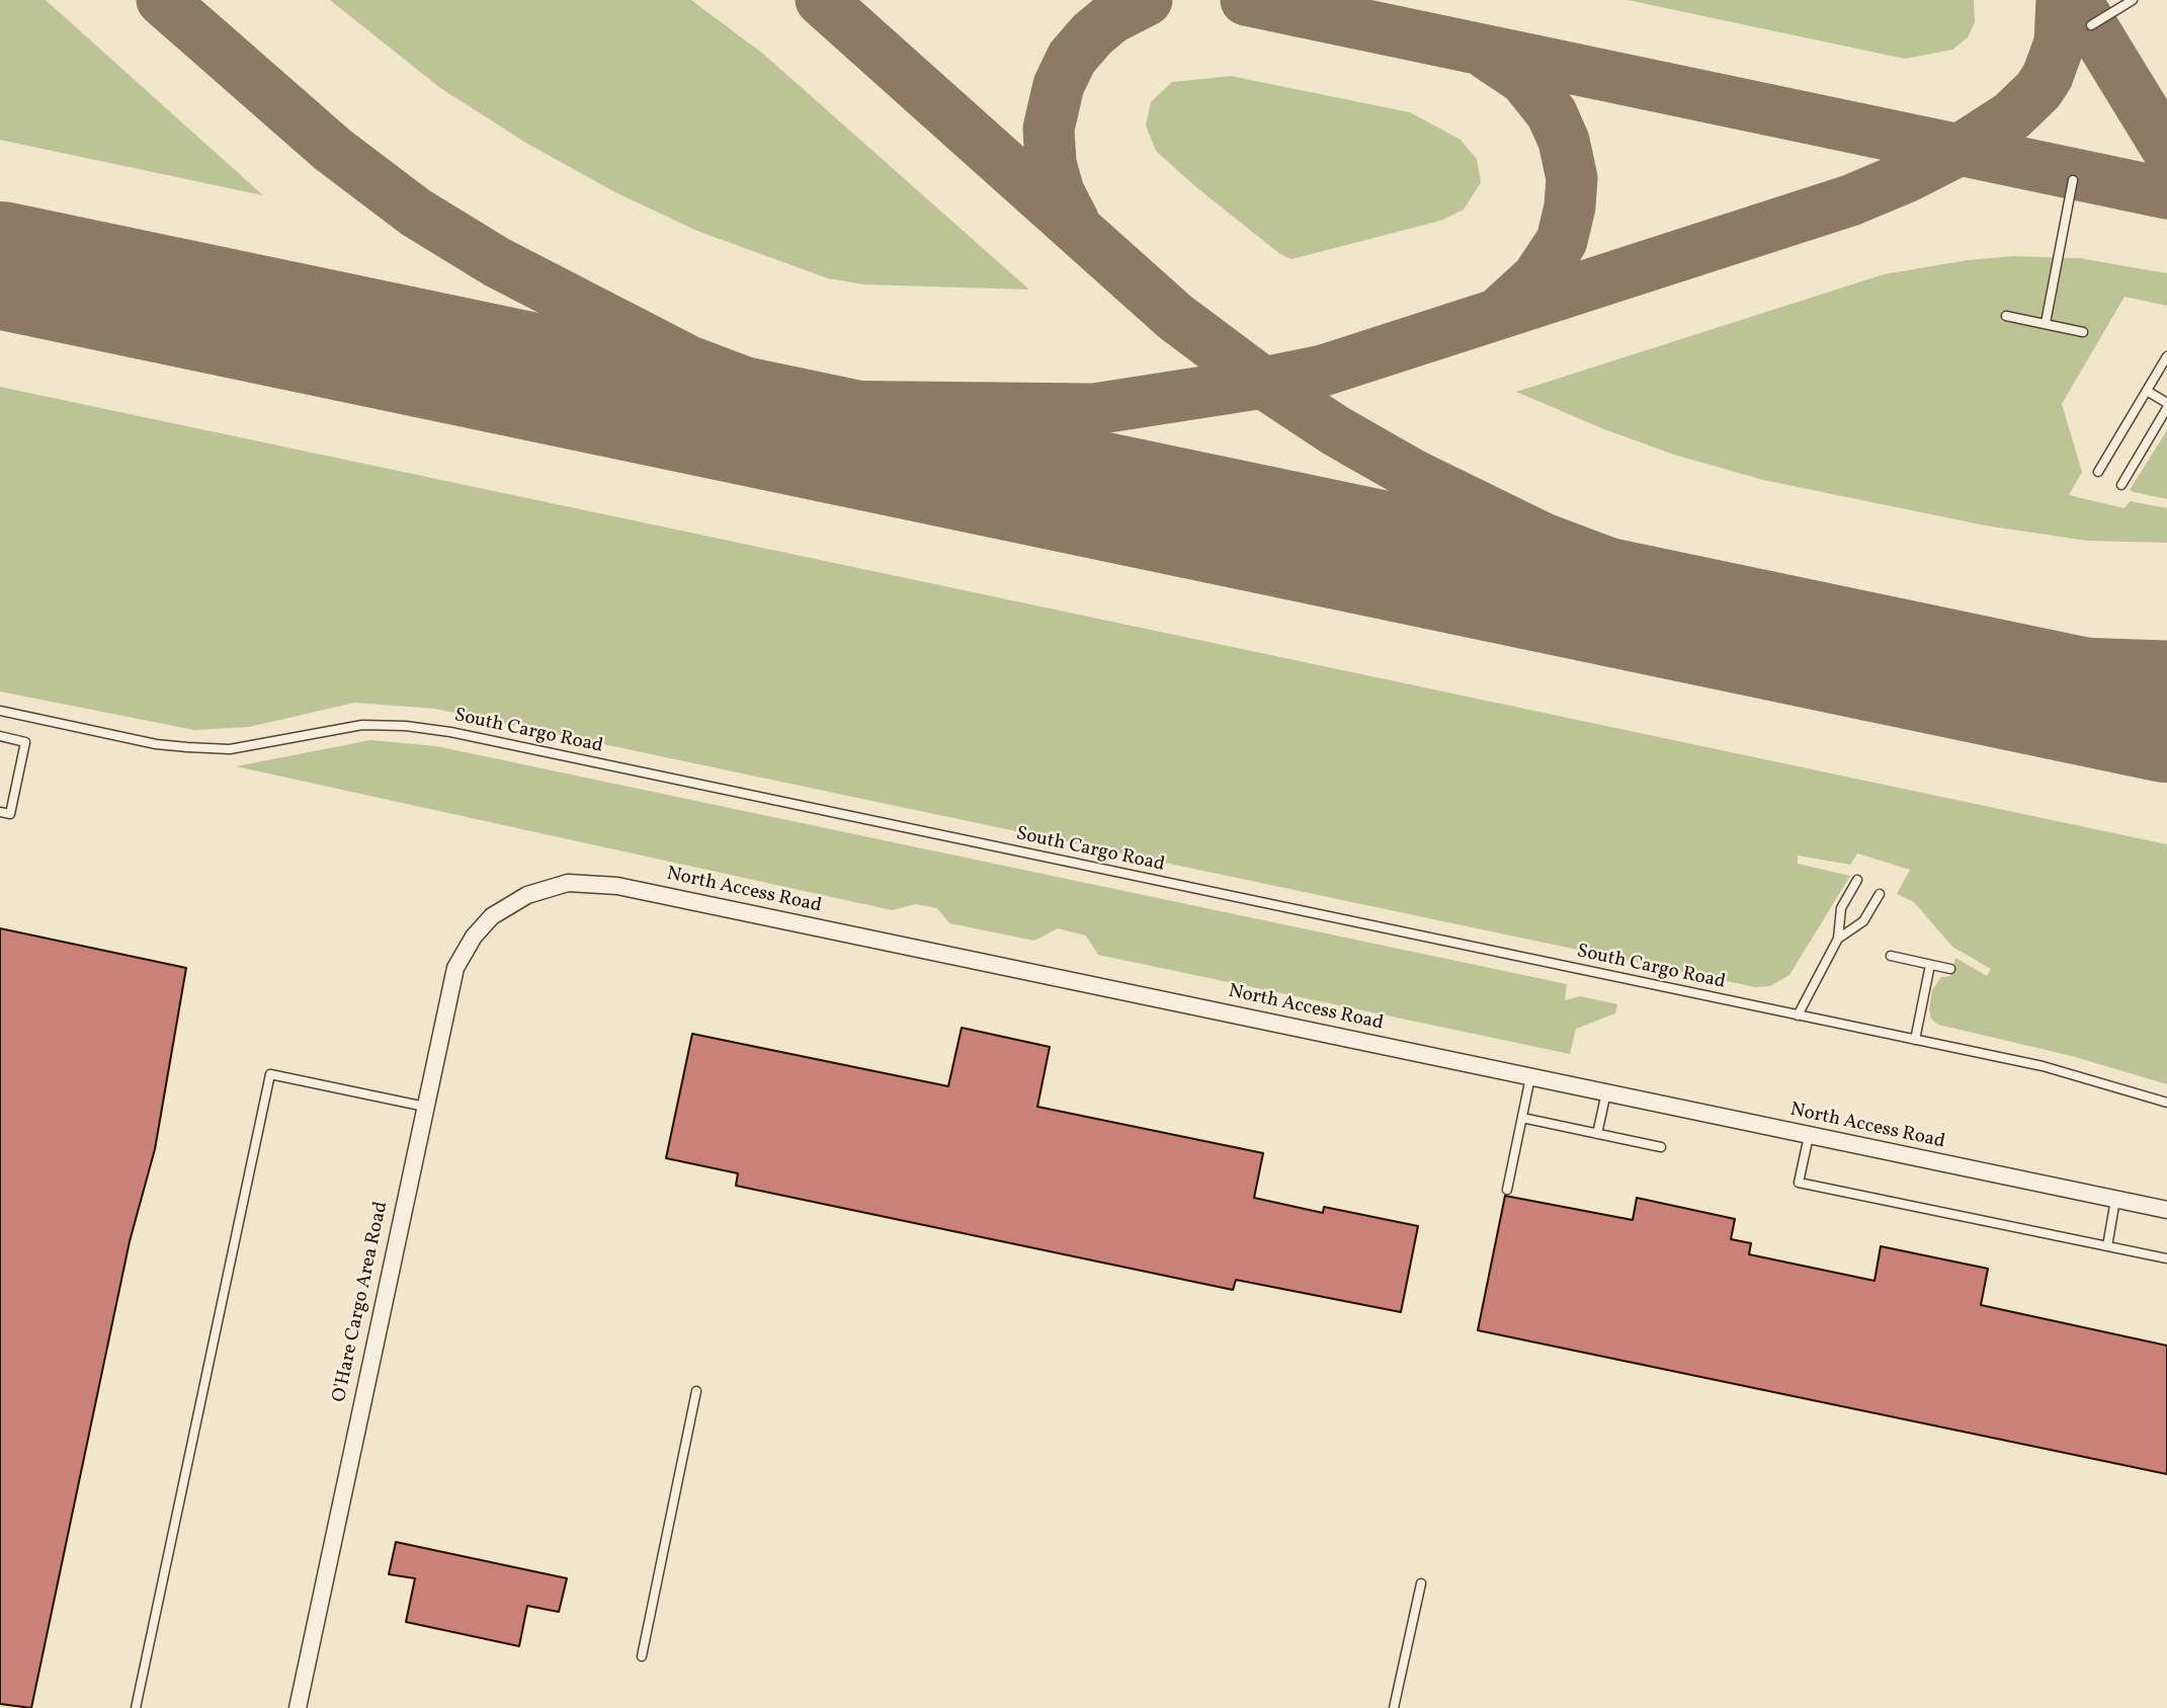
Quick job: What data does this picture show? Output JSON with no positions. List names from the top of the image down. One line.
{"streets":{"street":["North Access Road","O'Hare Cargo Area Road"],"lane":["South Cargo Road"]},"crossings":[["North Access Road","O'Hare Cargo Area Road"]]}
